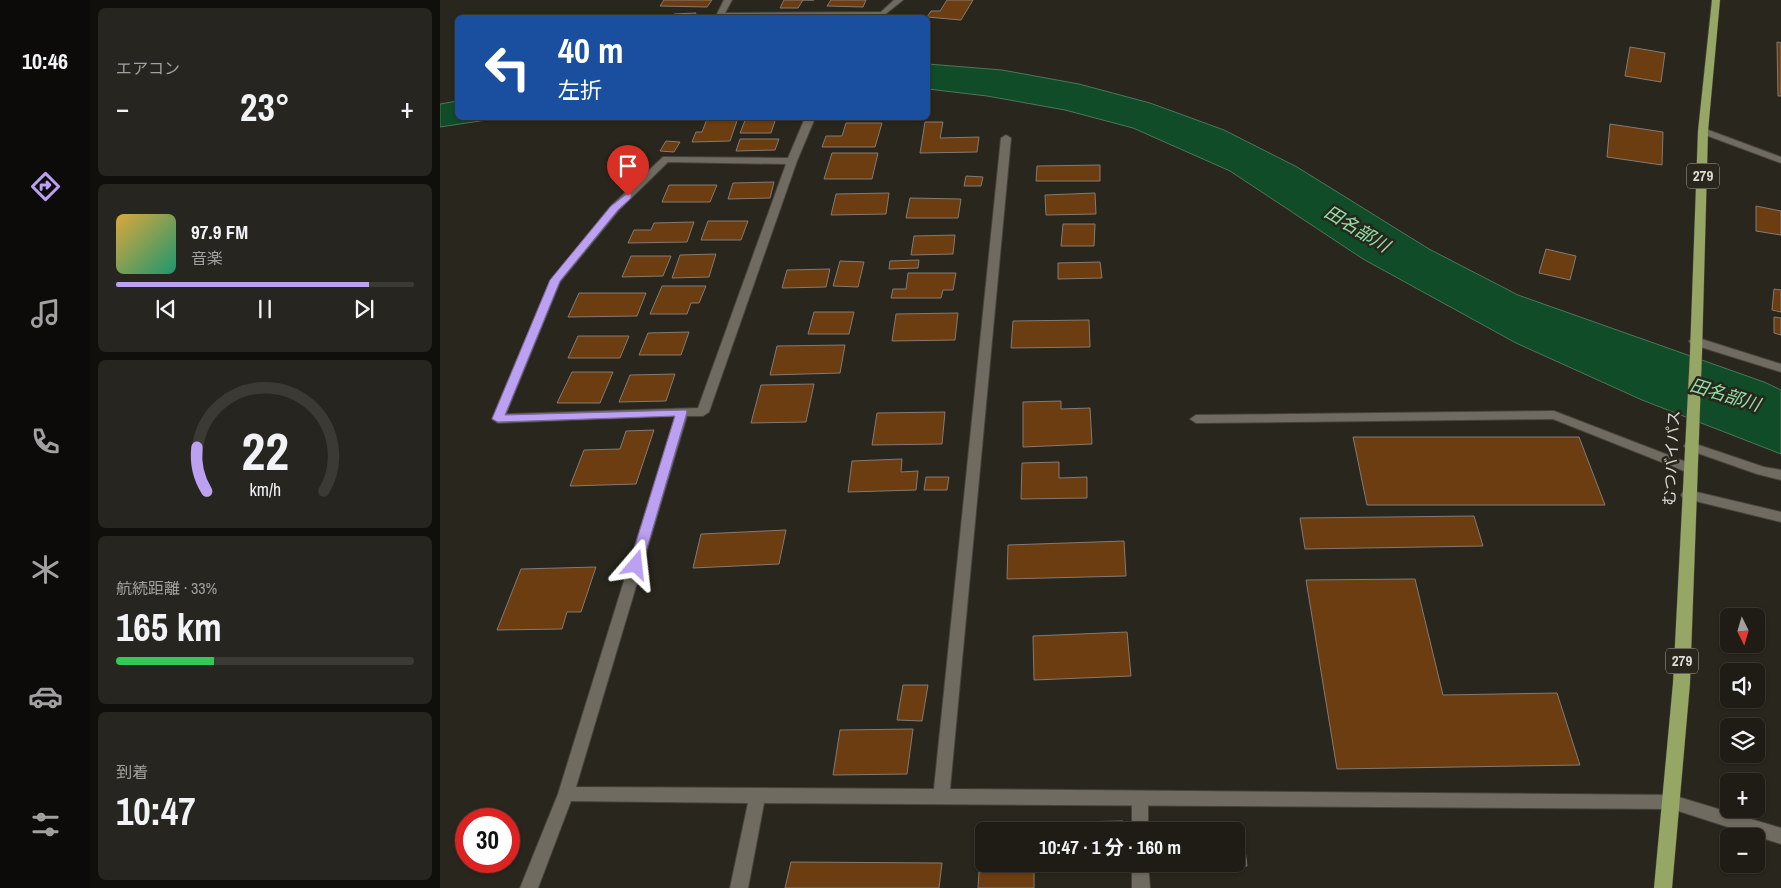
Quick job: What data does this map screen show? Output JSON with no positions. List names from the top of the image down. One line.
{"streets":{"highway":["279","むつバイパス"]},"water":["田名部川"],"north":"bottom","page":{"tabs":"10:46","tile":["エアコン",["航続距離 · 33%","165 km"],["到着","10:47"]],"turn":["40 m","左折"],"heat":["−","23°","+"],"song":["97.9 FM","音楽"],"map_buttons":["+","−"],"limit":"30","trip":"10:47 · 1 分 · 160 m","gauge":["22","km/h"]}}
